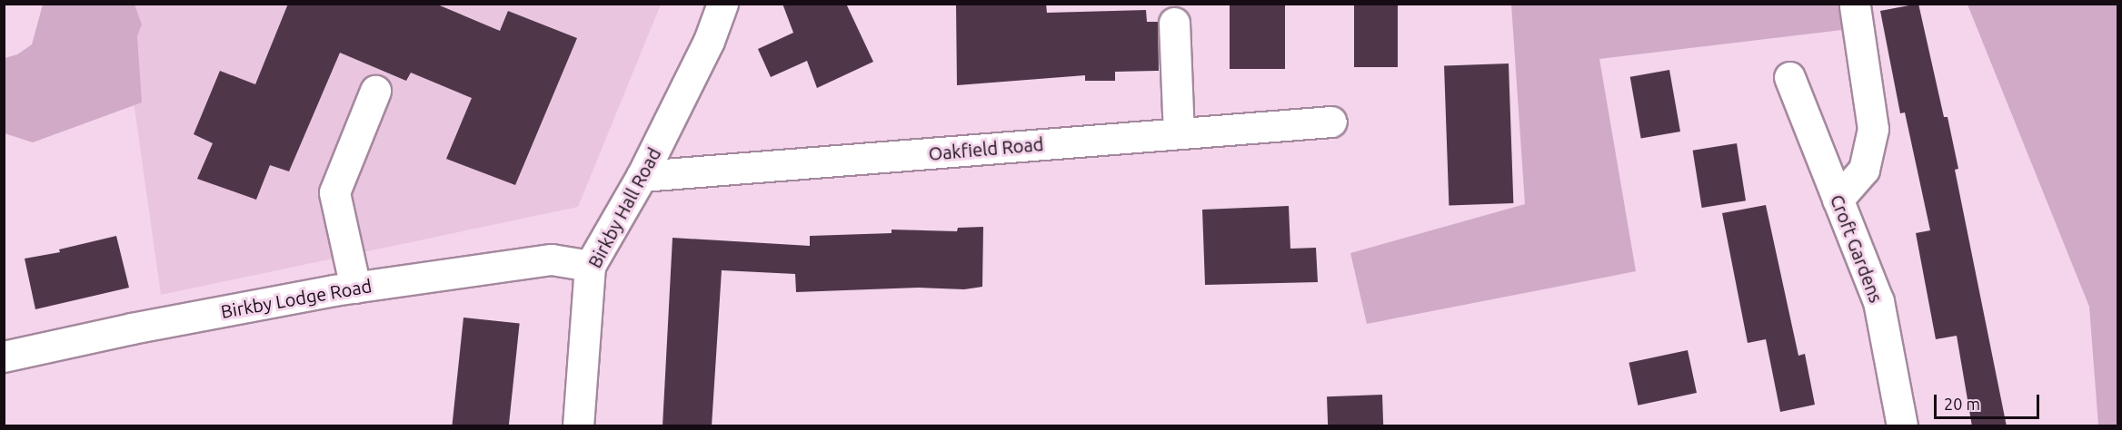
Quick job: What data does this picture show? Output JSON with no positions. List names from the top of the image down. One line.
{"streets":{"street":["Oakfield Road","Birkby Hall Road","Croft Gardens","Birkby Lodge Road"]},"crossings":[["Oakfield Road","Birkby Hall Road"],["Birkby Hall Road","Birkby Lodge Road"]],"scale_bar":"20 m"}
